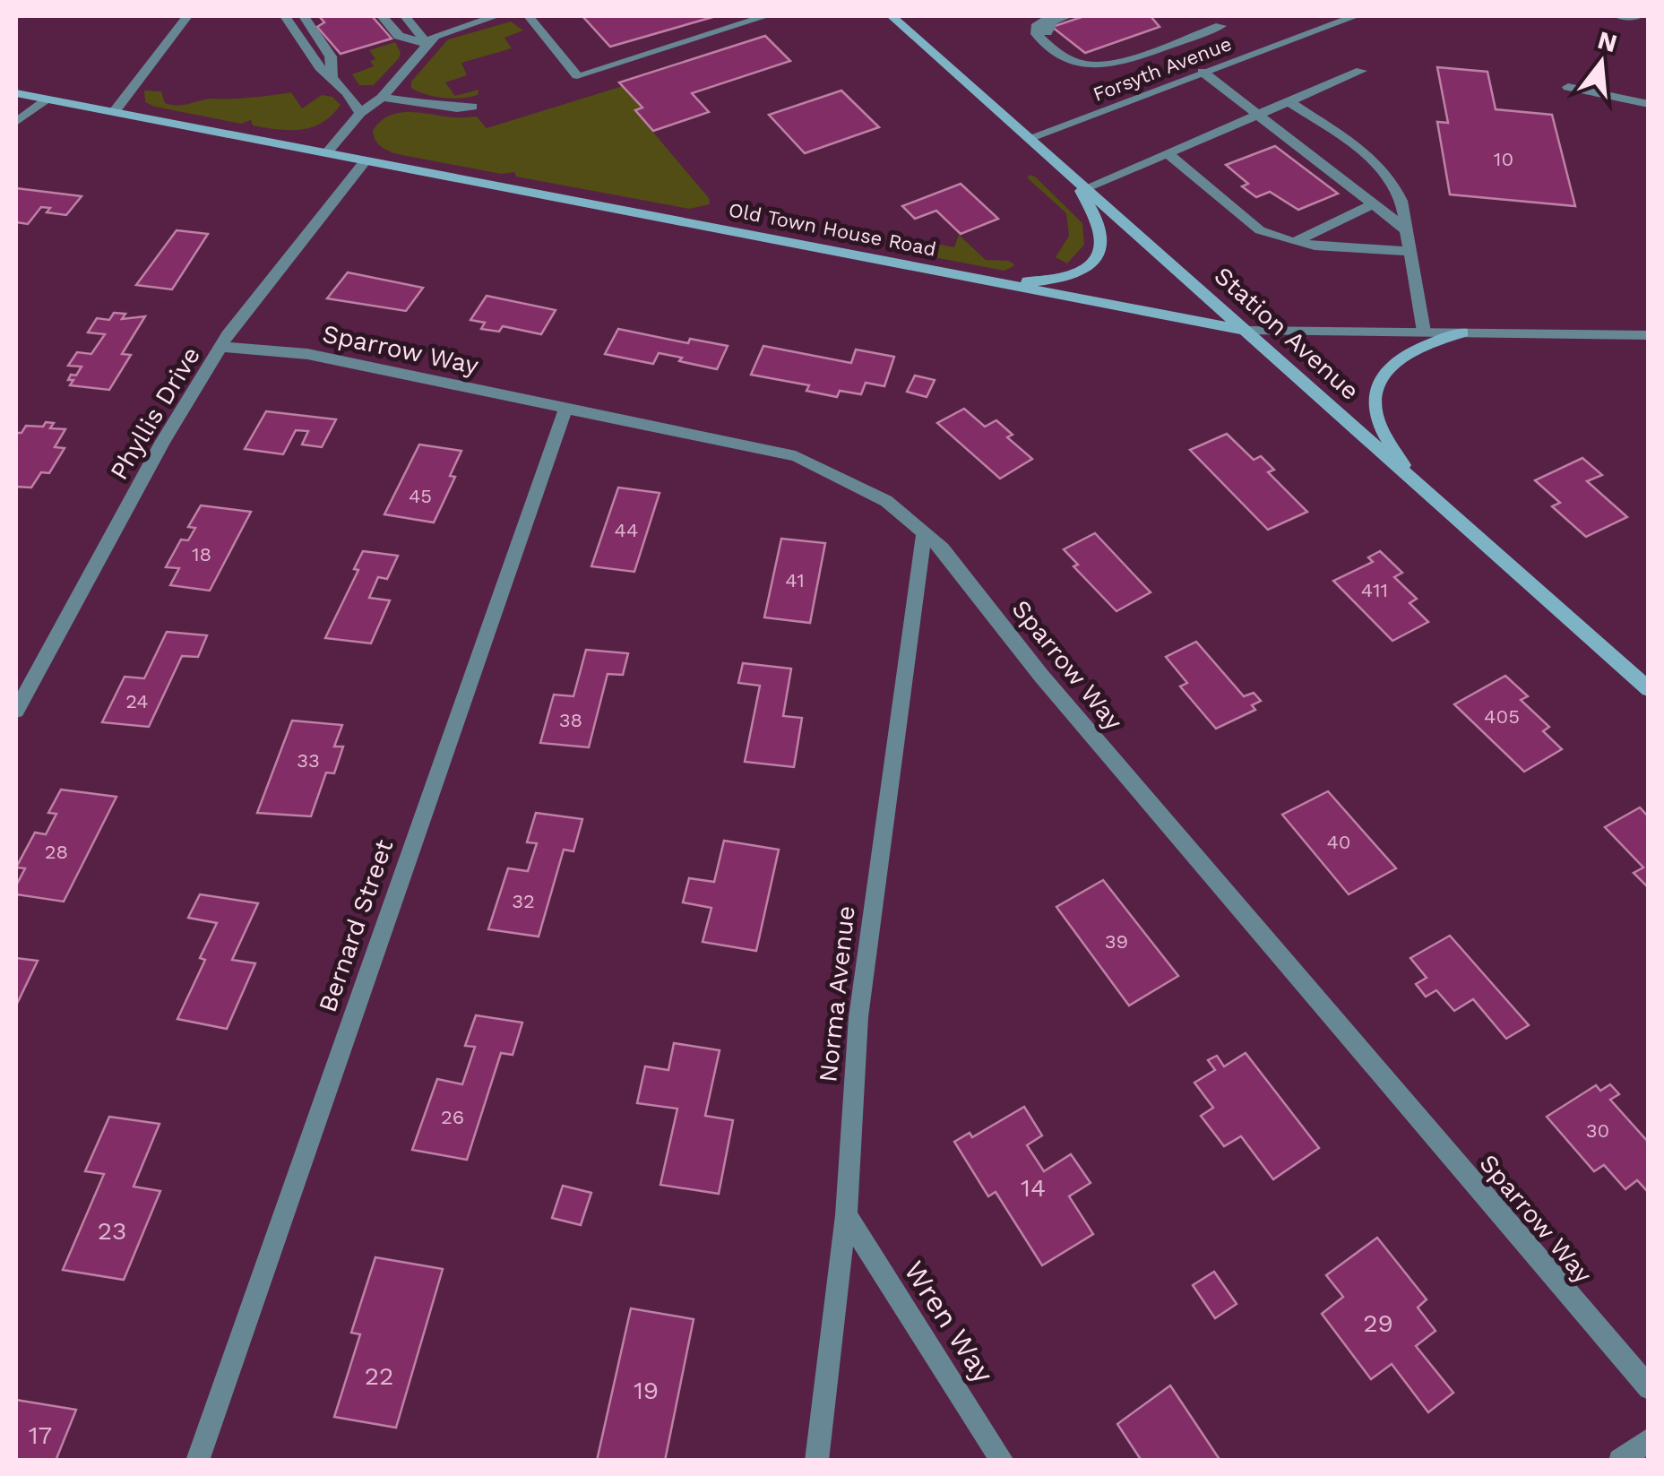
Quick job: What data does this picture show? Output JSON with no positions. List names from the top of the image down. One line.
{"streets":{"main road":["Old Town House Road","Station Avenue"],"street":["Forsyth Avenue","Sparrow Way","Phyllis Drive","Bernard Street","Norma Avenue","Wren Way"]},"crossings":[["Forsyth Avenue","Station Avenue"],["Old Town House Road","Station Avenue"],["Old Town House Road","Phyllis Drive"],["Sparrow Way","Phyllis Drive"],["Sparrow Way","Bernard Street"],["Sparrow Way","Norma Avenue"],["Norma Avenue","Wren Way"]],"house_numbers":["10","45","44","18","41","411","24","405","38","33","40","28","32","39","26","30","14","23","29","22","19","17"],"north":"top"}
